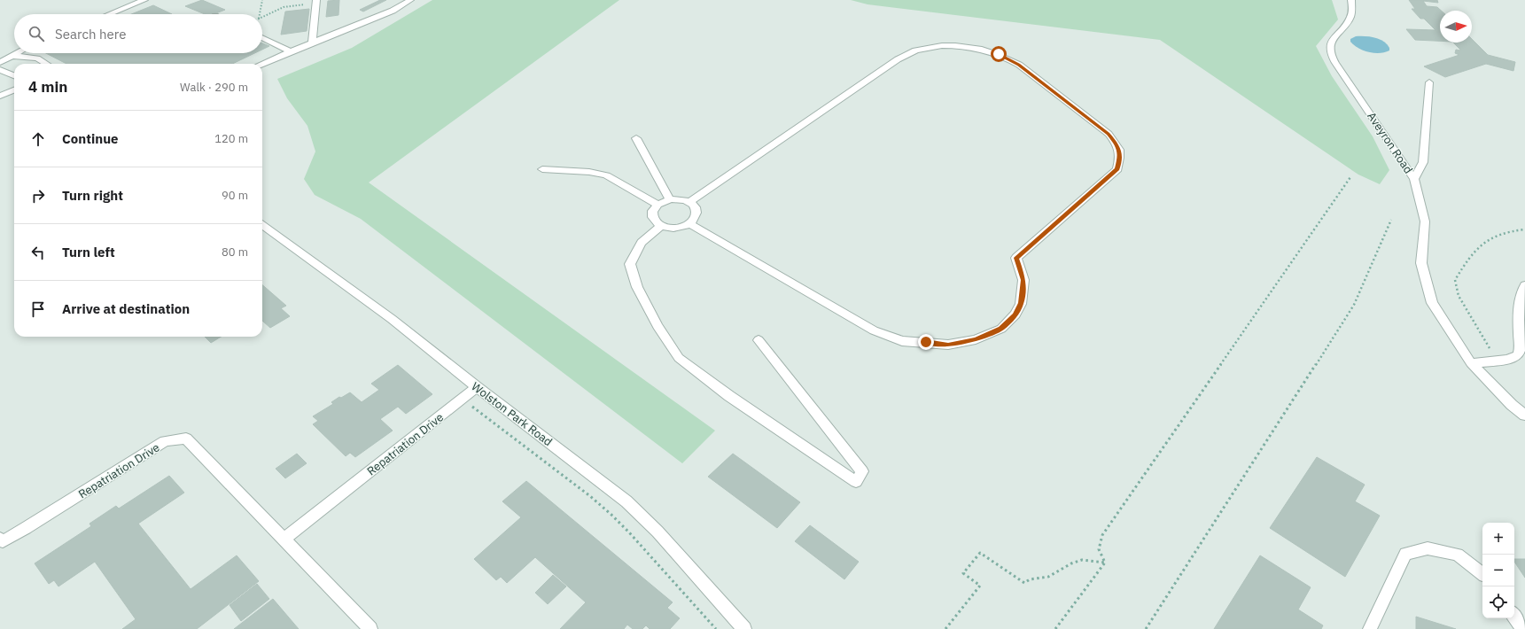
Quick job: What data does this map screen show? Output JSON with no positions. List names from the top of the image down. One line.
{"streets":{"street":["Aveyron Road","Wolston Park Road","Repatriation Drive"]},"crossings":[["Wolston Park Road","Repatriation Drive"]],"north":"right","page":{"search":"Search here","heading":["4 min","Walk · 290 m"],"list":[["Continue","120 m"],["Turn right","90 m"],["Turn left","80 m"],"Arrive at destination"],"map_buttons":["+","−"]}}
